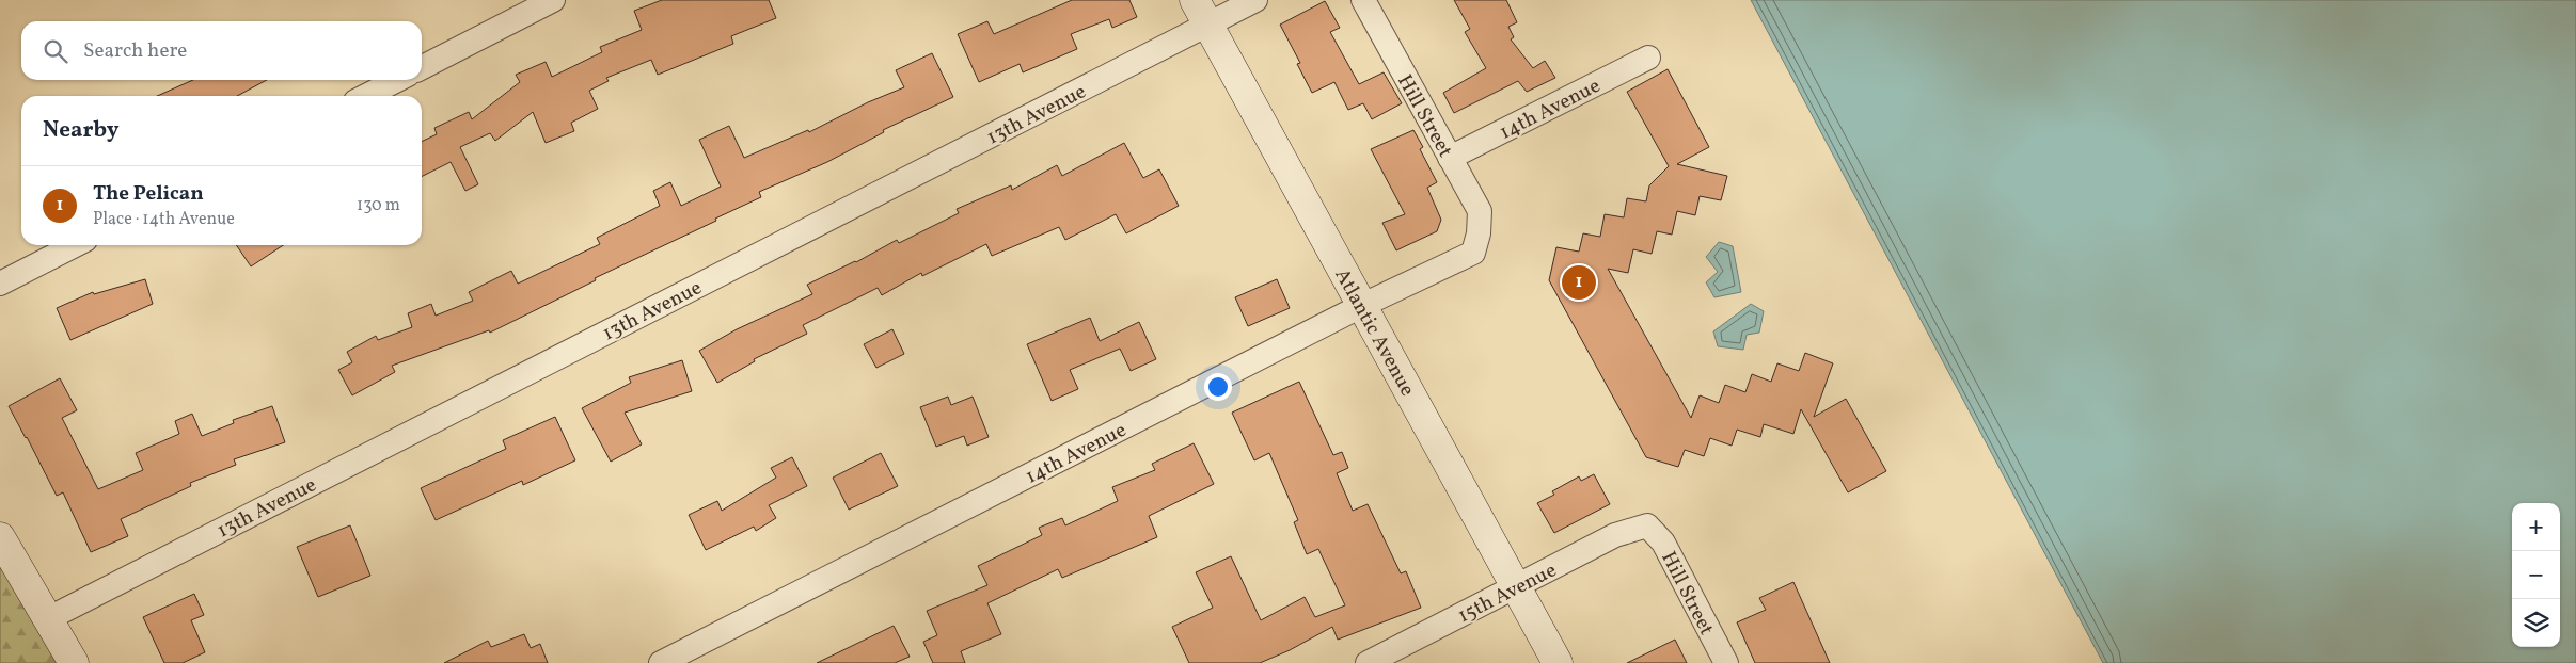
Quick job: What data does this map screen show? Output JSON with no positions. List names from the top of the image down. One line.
{"streets":{"main road":["Atlantic Avenue"],"street":["14th Avenue","13th Avenue","Hill Street","15th Avenue"]},"crossings":[["14th Avenue","Hill Street"],["14th Avenue","Atlantic Avenue"],["13th Avenue","Atlantic Avenue"],["Hill Street","15th Avenue"],["Atlantic Avenue","15th Avenue"]],"page":{"search":"Search here","heading":"Nearby","list":[{"mark":"1","name":"The Pelican","note":"Place · 14th Avenue","value":"130 m"}],"pins":"1","map_buttons":["+","−"]}}
